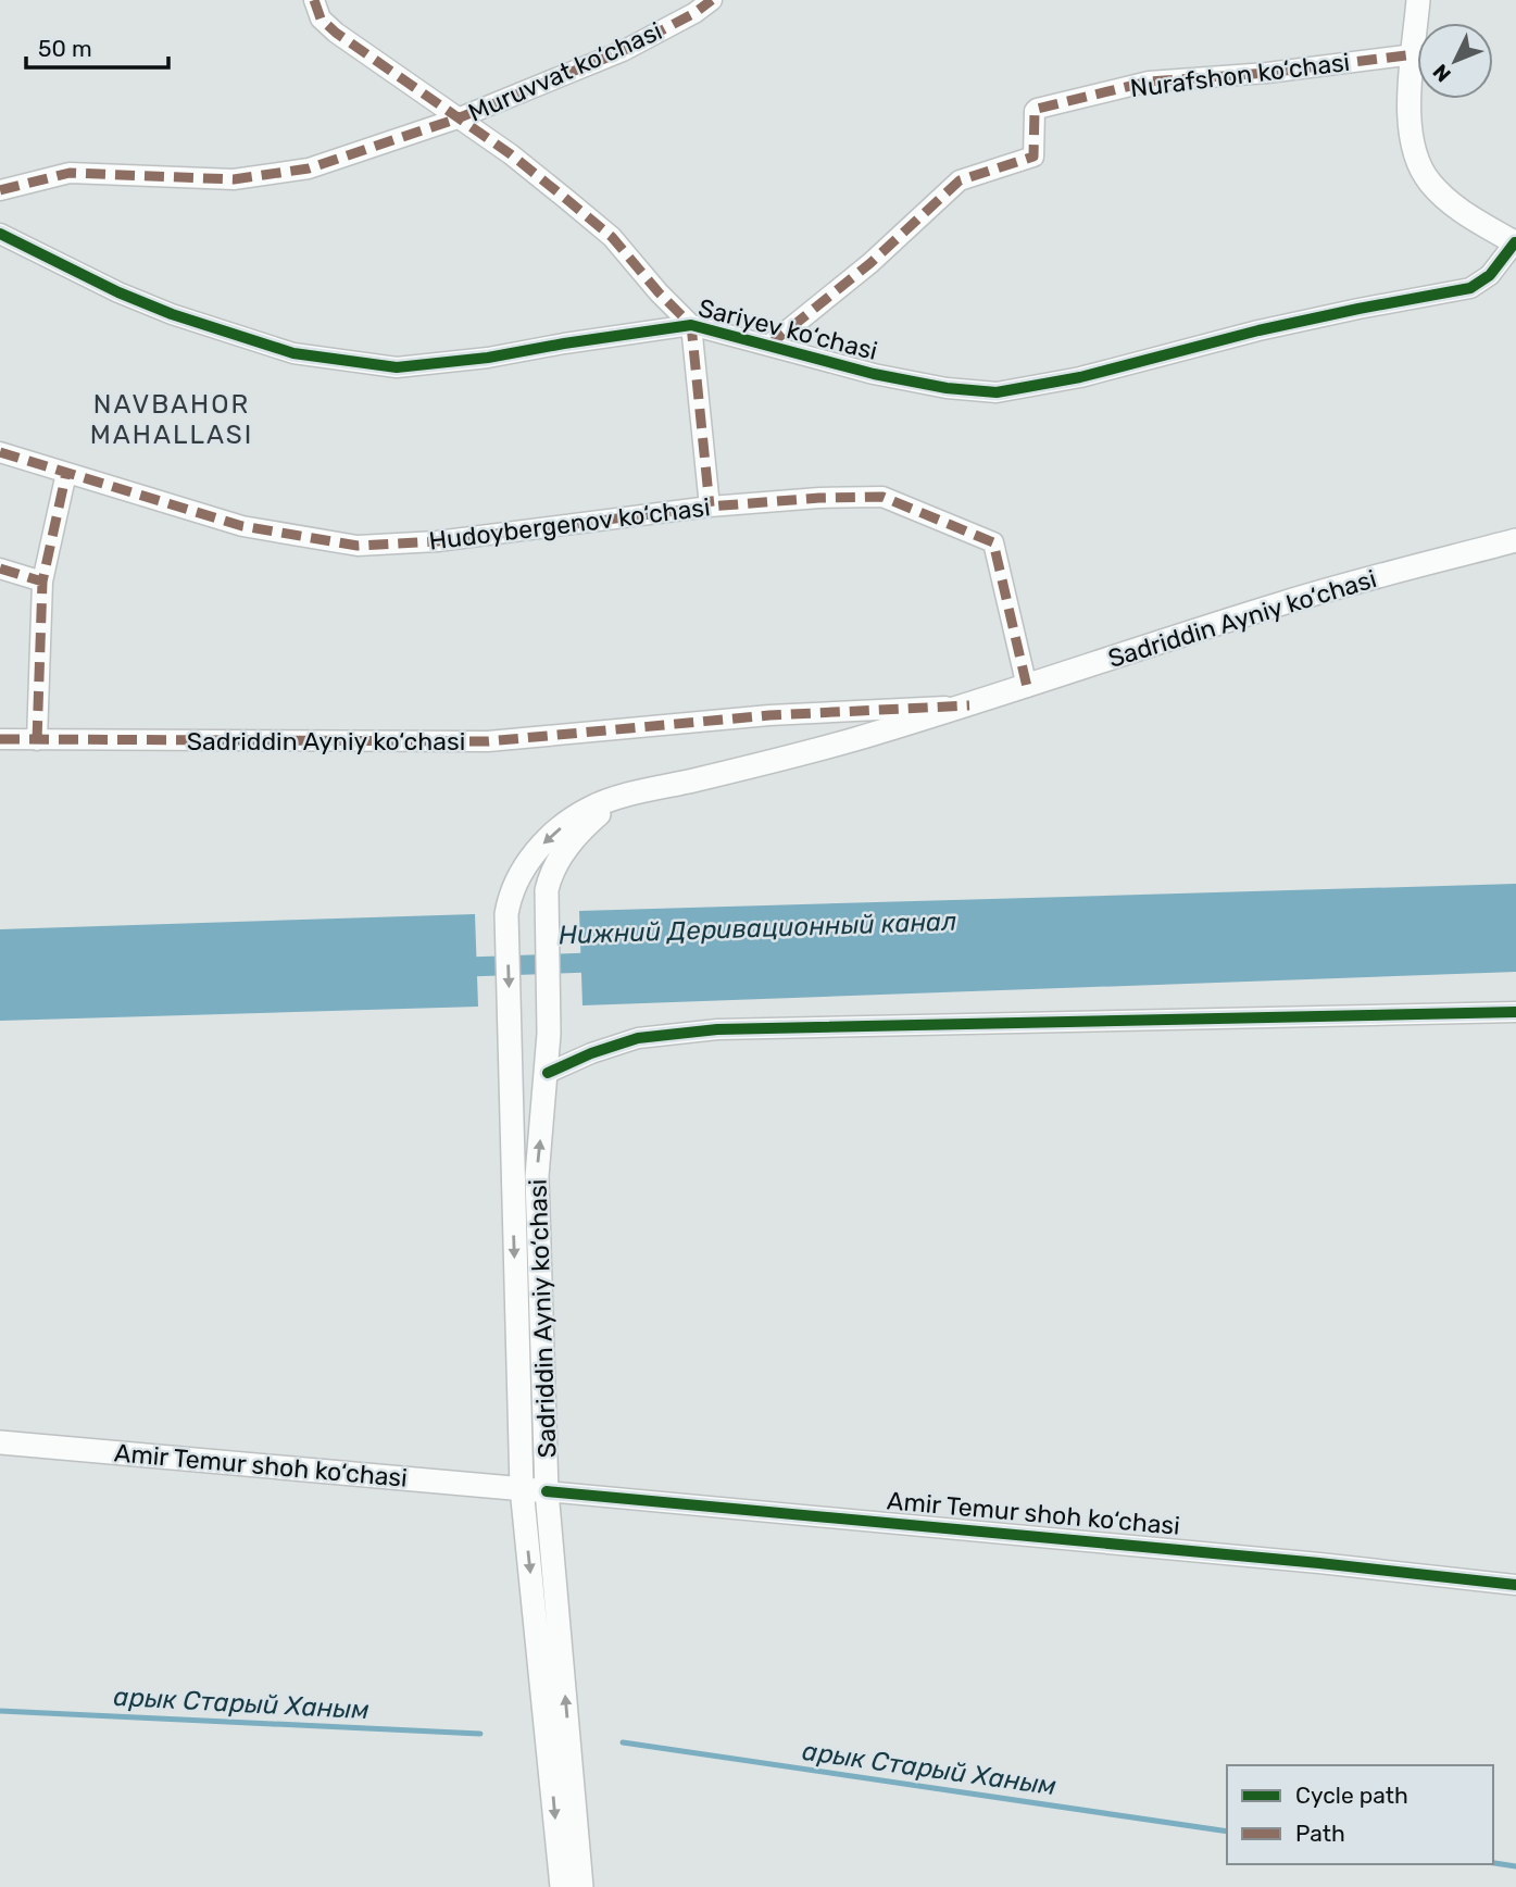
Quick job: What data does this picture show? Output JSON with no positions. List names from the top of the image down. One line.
{"streets":{"main road":["Sadriddin Ayniy ko‘chasi","Amir Temur shoh ko‘chasi"],"street":["Muruvvat ko‘chasi","Nurafshon ko‘chasi","Sariyev ko‘chasi","Hudoybergenov ko‘chasi"]},"crossings":[["Muruvvat ko‘chasi","Sariyev ko‘chasi"],["Nurafshon ko‘chasi","Sariyev ko‘chasi"],["Hudoybergenov ko‘chasi","Sadriddin Ayniy ko‘chasi"],["Sadriddin Ayniy ko‘chasi","Amir Temur shoh ko‘chasi"]],"districts":["NAVBAHOR MAHALLASI"],"water":["Нижний Деривационный канал","арык Старый Ханым"],"legend":["Cycle path","Path"],"scale_bar":"50 m","north":"bottom left"}
